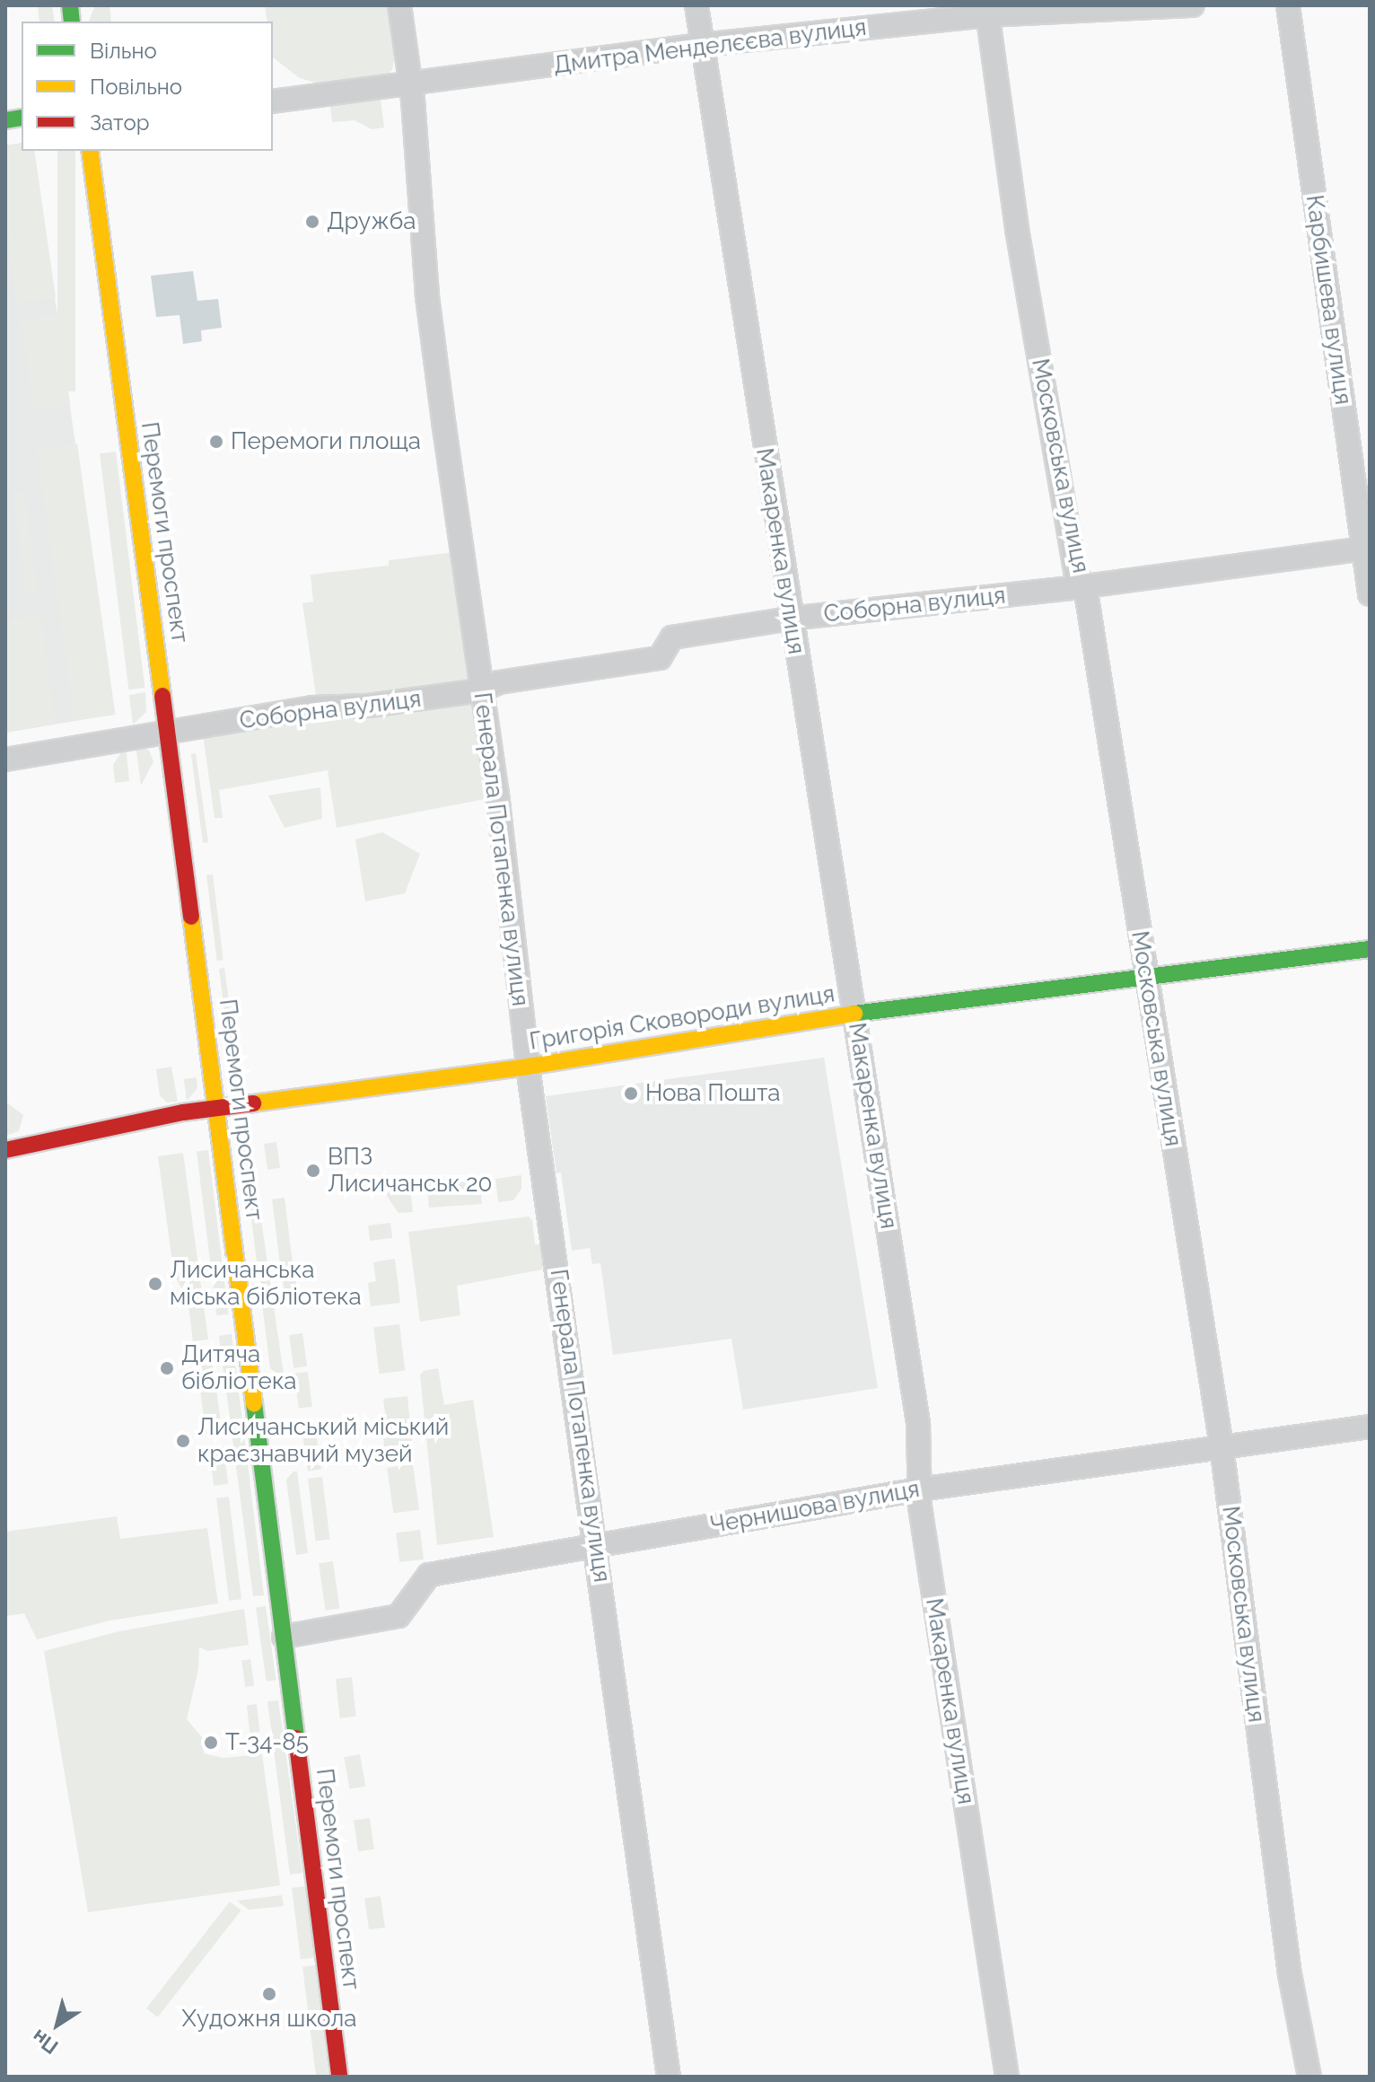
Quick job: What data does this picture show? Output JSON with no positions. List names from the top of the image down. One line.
{"streets":{"main road":["Перемоги проспект","Григорія Сковороди вулиця"],"street":["Дмитра Менделєєва вулиця","Карбишева вулиця","Московська вулиця","Макаренка вулиця","Соборна вулиця","Генерала Потапенка вулиця","Чернишова вулиця"]},"crossings":[["Дмитра Менделєєва вулиця","Московська вулиця"],["Дмитра Менделєєва вулиця","Макаренка вулиця"],["Дмитра Менделєєва вулиця","Генерала Потапенка вулиця"],["Карбишева вулиця","Соборна вулиця"],["Московська вулиця","Соборна вулиця"],["Московська вулиця","Григорія Сковороди вулиця"],["Московська вулиця","Чернишова вулиця"],["Перемоги проспект","Соборна вулиця"],["Перемоги проспект","Григорія Сковороди вулиця"],["Перемоги проспект","Чернишова вулиця"],["Макаренка вулиця","Соборна вулиця"],["Макаренка вулиця","Григорія Сковороди вулиця"],["Макаренка вулиця","Чернишова вулиця"],["Соборна вулиця","Генерала Потапенка вулиця"],["Генерала Потапенка вулиця","Григорія Сковороди вулиця"],["Генерала Потапенка вулиця","Чернишова вулиця"]],"places":["Дружба","Перемоги площа","Нова Пошта","ВПЗ Лисичанськ 20","Лисичанська мiська бiблiотека","Дитяча бiблiотека","Лисичанський міський краєзнавчий музей","Т-34-85","Художня школа"],"legend":["Вільно","Повільно","Затор"],"north":"bottom left"}
